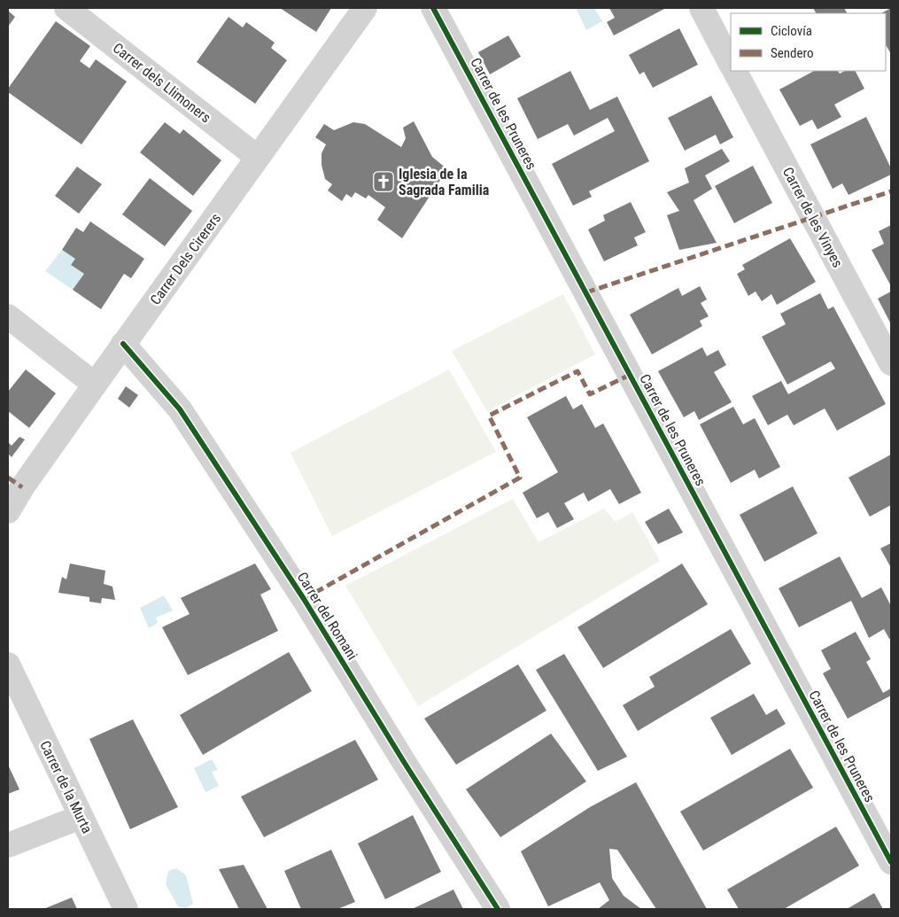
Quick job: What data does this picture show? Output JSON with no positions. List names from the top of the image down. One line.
{"streets":{"street":["Carrer dels Llimoners","Carrer de les Pruneres","Carrer de les Vinyes","Carrer Dels Cirerers","Carrer del Romani","Carrer de la Murta"]},"crossings":[["Carrer dels Llimoners","Carrer Dels Cirerers"],["Carrer Dels Cirerers","Carrer del Romani"]],"places":{"church":["Iglesia de la Sagrada Familia"]},"legend":["Ciclovía","Sendero"]}
